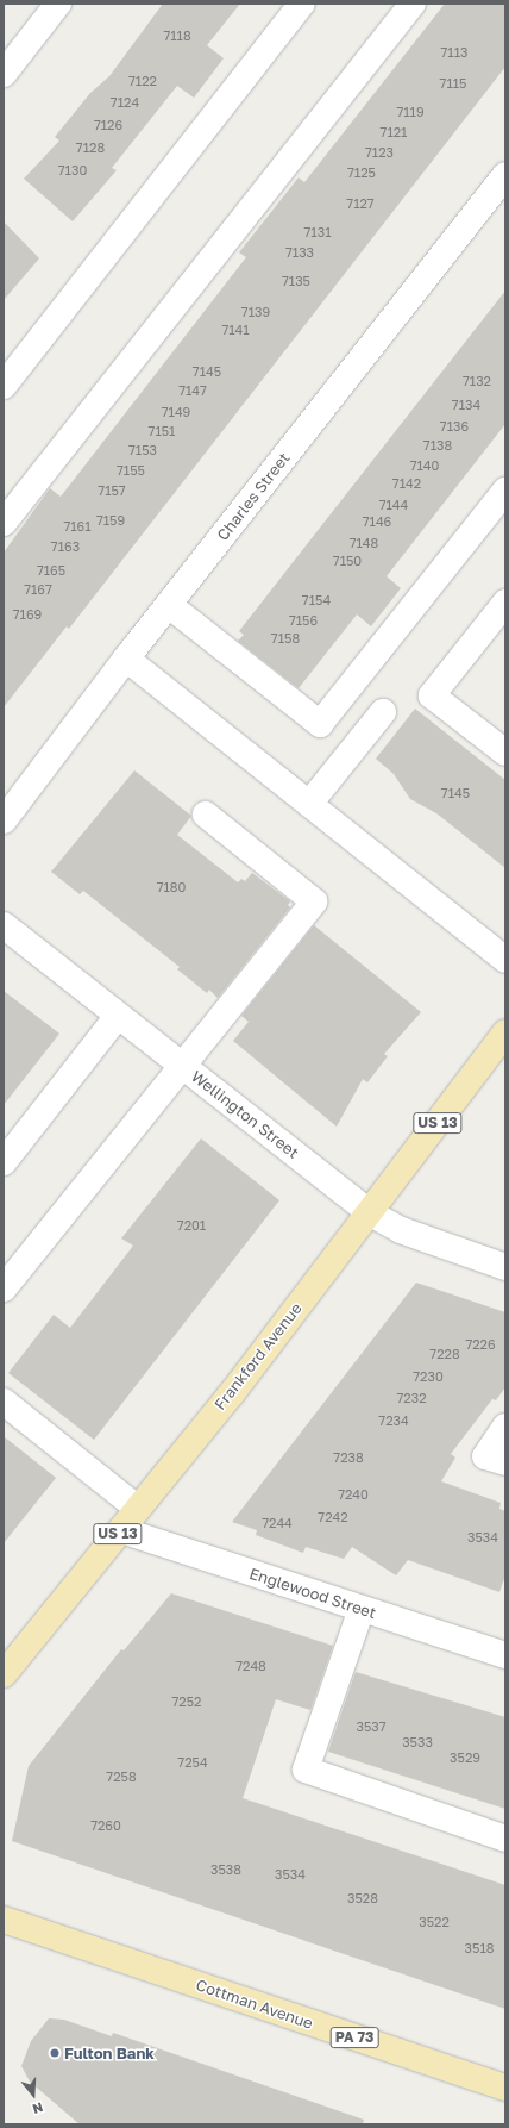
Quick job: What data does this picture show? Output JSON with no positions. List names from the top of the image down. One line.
{"streets":{"main road":["US 13","Frankford Avenue","Cottman Avenue","PA 73"],"street":["Charles Street","Wellington Street","Englewood Street"]},"crossings":[["Wellington Street","Frankford Avenue"],["Frankford Avenue","Englewood Street"]],"places":["Fulton Bank"],"house_numbers":["7118","7113","7122","7115","7124","7119","7126","7121","7128","7123","7130","7125","7127","7131","7133","7135","7139","7141","7145","7132","7147","7134","7149","7136","7151","7138","7153","7140","7155","7142","7157","7144","7159","7146","7161","7148","7163","7150","7165","7167","7154","7169","7156","7158","7145","7180","7201","7226","7228","7230","7232","7234","7238","7240","7242","7244","3534","7248","7252","3537","3533","3529","7254","7258","7260","3538","3534","3528","3522","3518"],"north":"bottom"}
